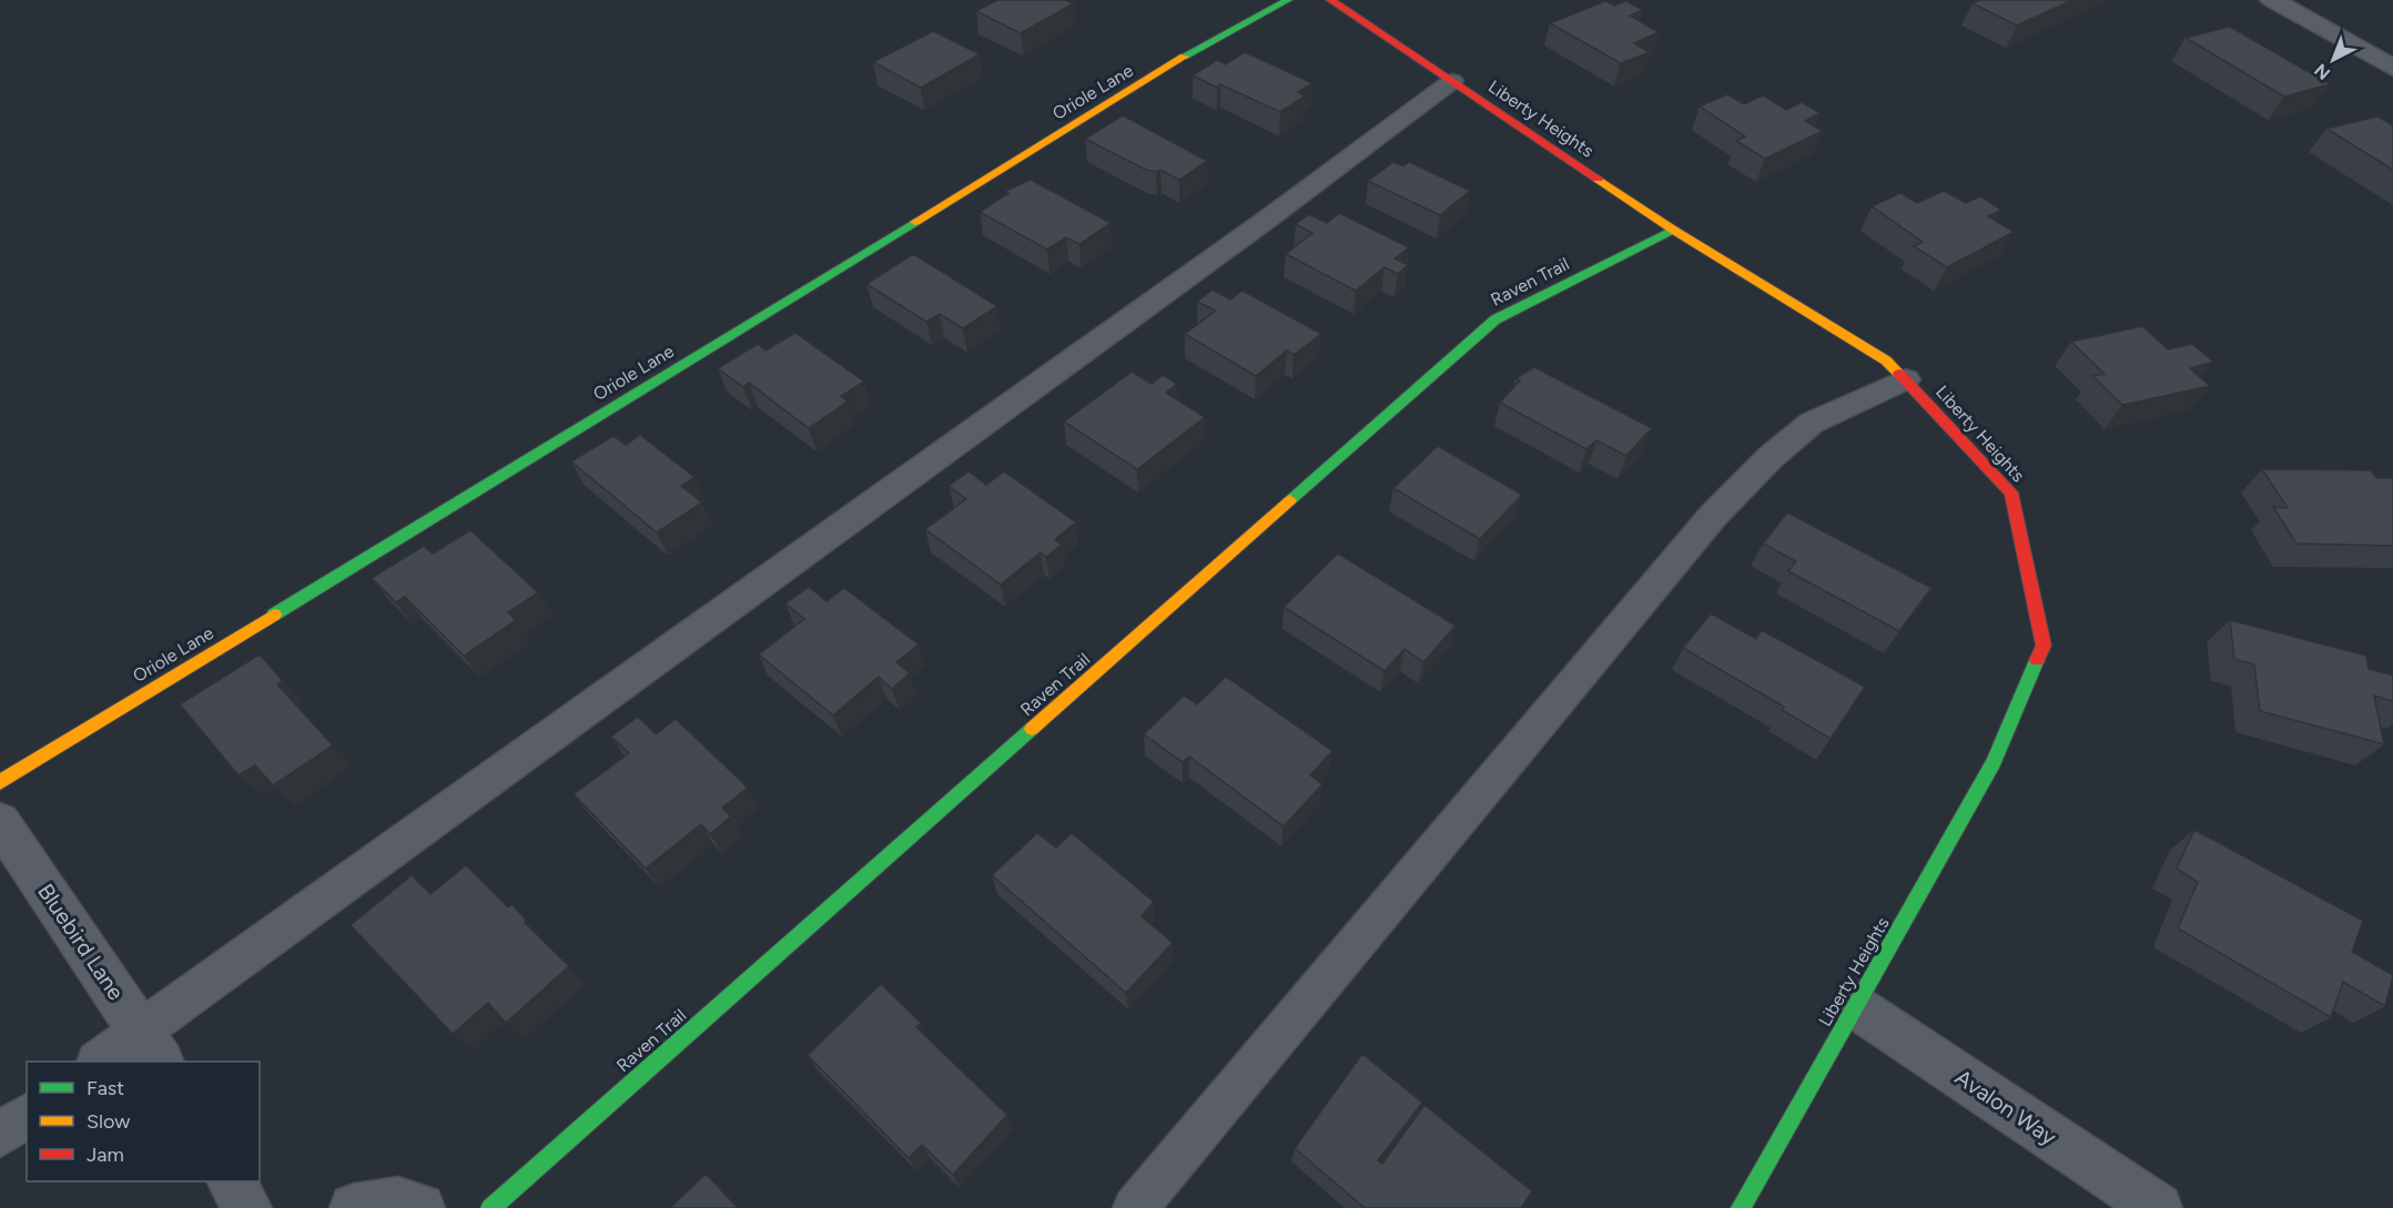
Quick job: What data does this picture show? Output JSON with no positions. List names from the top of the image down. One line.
{"streets":{"street":["Oriole Lane","Liberty Heights","Raven Trail","Bluebird Lane","Avalon Way"]},"crossings":[["Liberty Heights","Raven Trail"],["Liberty Heights","Avalon Way"]],"legend":["Fast","Slow","Jam"],"north":"bottom left"}
